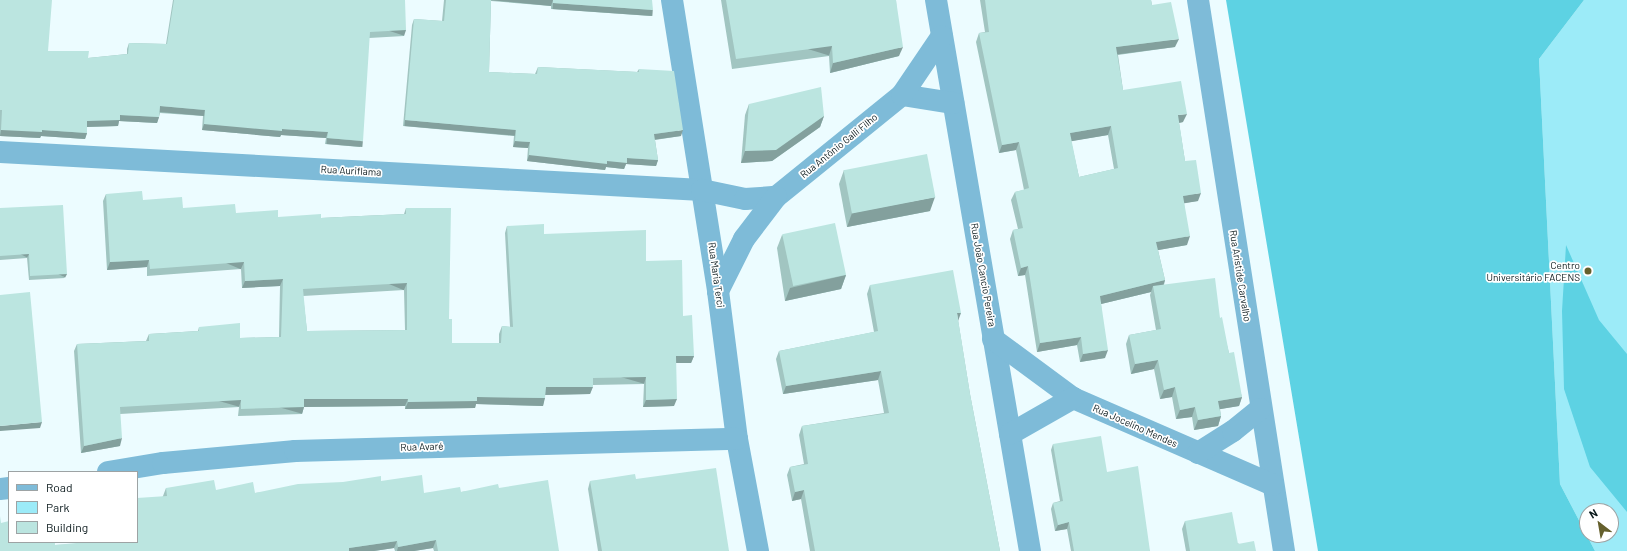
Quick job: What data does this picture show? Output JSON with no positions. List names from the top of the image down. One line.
{"streets":{"street":["Rua Antônio Galli Filho","Rua Auriflama","Rua Maria Terci","Rua João Cancio Pereira","Rua Aristide Carvalho","Rua Jocelino Mendes","Rua Avaré"]},"crossings":[["Rua Antônio Galli Filho","Rua Maria Terci"],["Rua Antônio Galli Filho","Rua João Cancio Pereira"],["Rua Auriflama","Rua Maria Terci"],["Rua Maria Terci","Rua Avaré"],["Rua João Cancio Pereira","Rua Jocelino Mendes"],["Rua Aristide Carvalho","Rua Jocelino Mendes"]],"places":["Centro Universitário FACENS"],"legend":["Road","Park","Building"],"north":"top left"}
